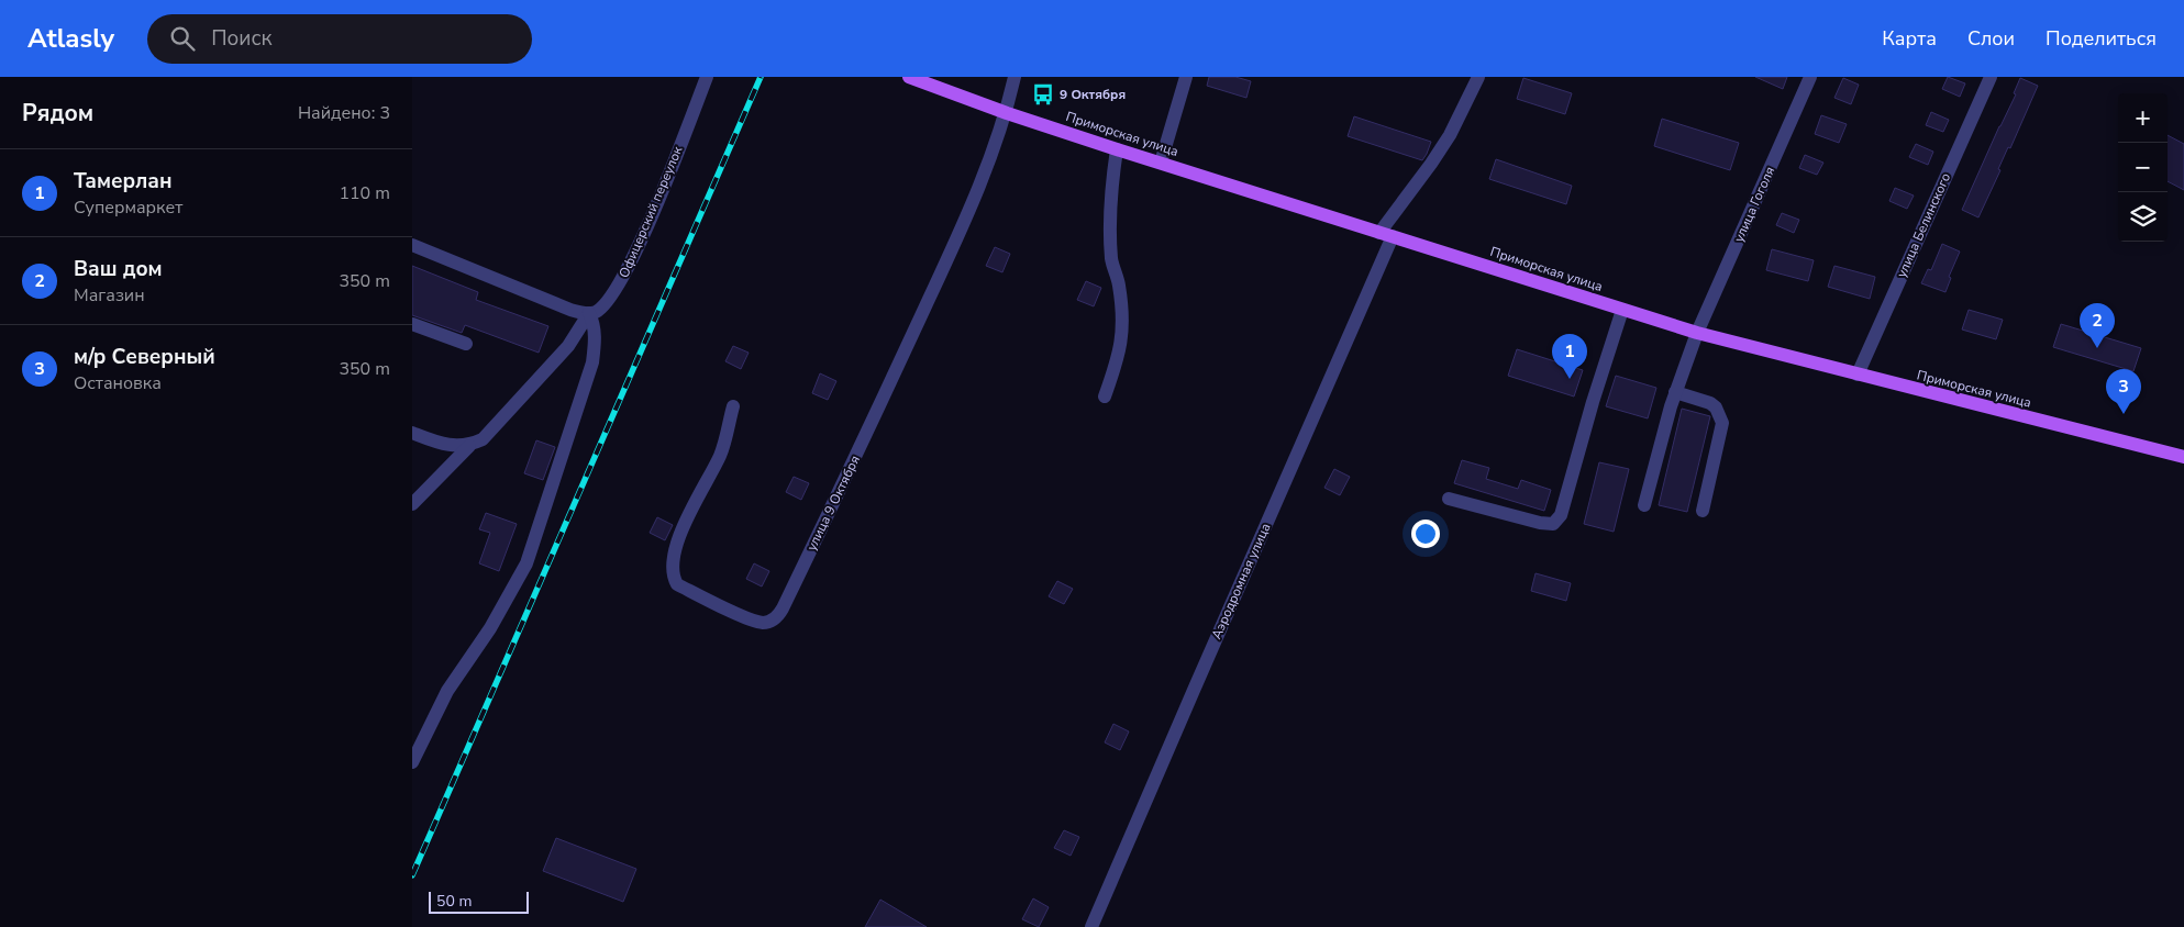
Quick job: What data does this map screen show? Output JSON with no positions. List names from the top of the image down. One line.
{"streets":{"main road":["Приморская улица"],"street":["улица Гоголя","Офицерский переулок","улица Белинского","улица 9 Октября","Аэродромная улица"]},"crossings":[["Приморская улица","улица Гоголя"],["Приморская улица","улица Белинского"],["Приморская улица","улица 9 Октября"],["Приморская улица","Аэродромная улица"]],"places":{"bus stop":["9 Октября"]},"scale_bar":"50 m","page":{"header":"Atlasly","search":"Поиск","nav":["Карта","Слои","Поделиться"],"heading":["Рядом","Найдено: 3"],"map_buttons":["+","−"],"list":[{"mark":"1","name":"Тамерлан","note":"Супермаркет","value":"110 m"},{"mark":"2","name":"Ваш дом","note":"Магазин","value":"350 m"},{"mark":"3","name":"м/р Северный","note":"Остановка","value":"350 m"}],"pins":["2","1","3"],"scale":"50 m"}}
